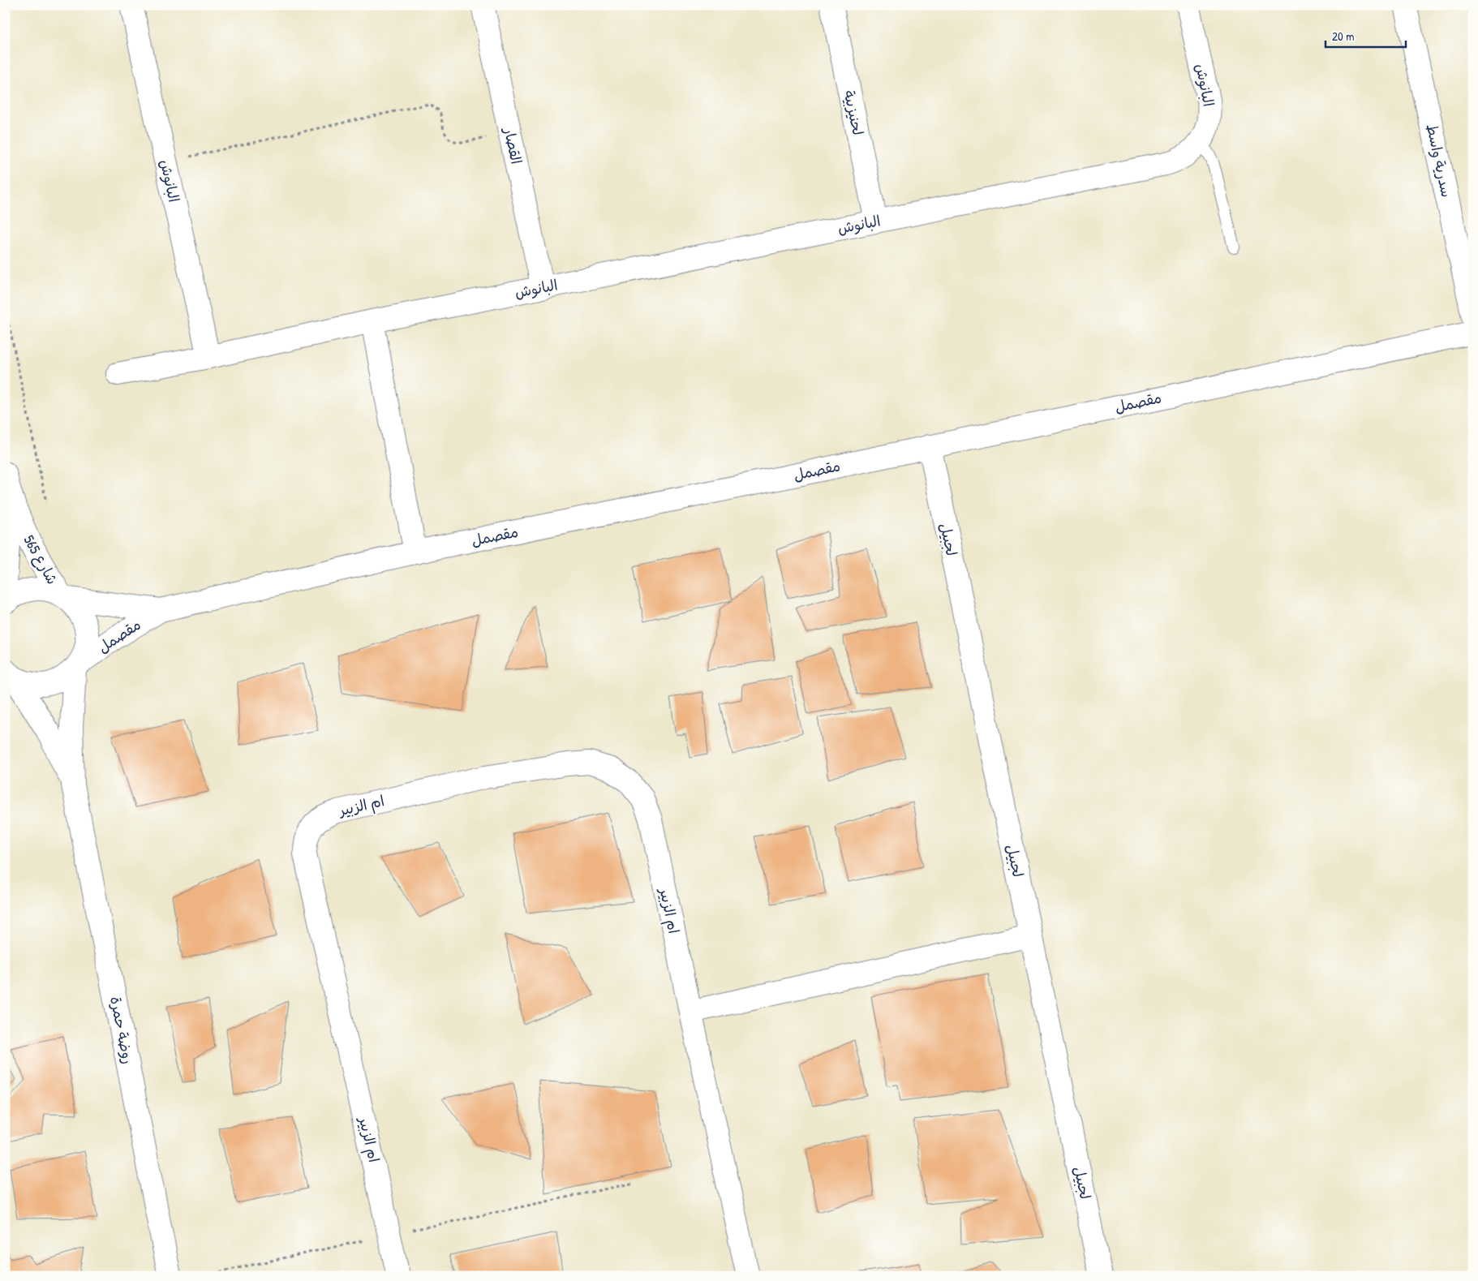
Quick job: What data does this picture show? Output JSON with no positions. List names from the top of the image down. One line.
{"streets":{"street":["البانوش","لحنيزبية","القصار","سدرية واسط","مقصمل","لجبيل","شارع 565","ام الزبير","روضة حمرة"]},"crossings":[["البانوش","لحنيزبية"],["البانوش","القصار"],["مقصمل","لجبيل"],["مقصمل","شارع 565"],["مقصمل","روضة حمرة"],["شارع 565","روضة حمرة"]],"scale_bar":"20 m"}
